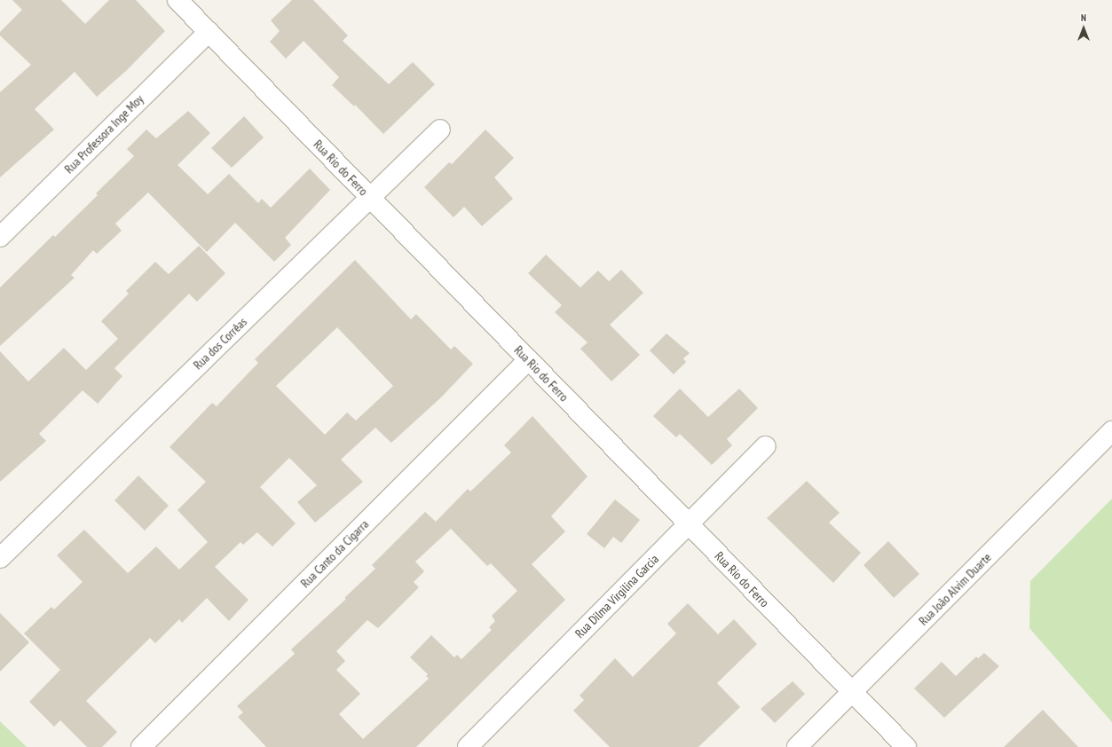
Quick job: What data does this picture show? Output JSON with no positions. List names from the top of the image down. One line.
{"streets":{"street":["Rua Professora Inge Moy","Rua Rio do Ferro","Rua dos Corrêas","Rua Canto da Cigarra","Rua João Alvim Duarte","Rua Dilma Virgilina Garcia"]},"crossings":[["Rua Professora Inge Moy","Rua Rio do Ferro"],["Rua Rio do Ferro","Rua dos Corrêas"],["Rua Rio do Ferro","Rua Canto da Cigarra"],["Rua Rio do Ferro","Rua João Alvim Duarte"],["Rua Rio do Ferro","Rua Dilma Virgilina Garcia"]],"north":"top"}
